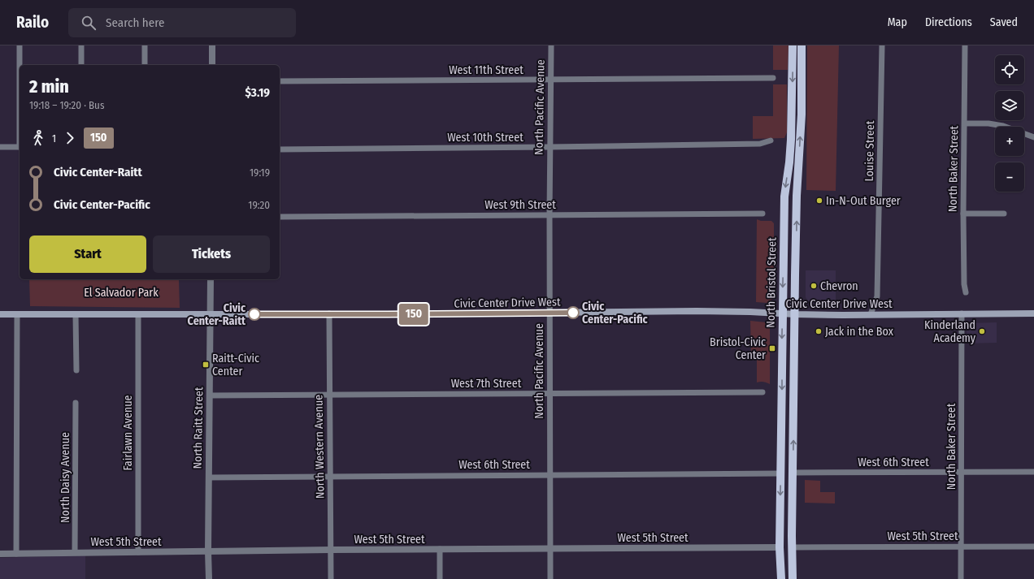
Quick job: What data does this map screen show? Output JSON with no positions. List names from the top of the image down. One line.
{"streets":{"main road":["North Bristol Street","Civic Center Drive West"],"street":["West 11th Street","North Pacific Avenue","West 10th Street","Louise Street","North Baker Street","West 9th Street","West 7th Street","North Raitt Street","Fairlawn Avenue","North Western Avenue","West 6th Street","North Daisy Avenue","West 5th Street"]},"crossings":[["West 11th Street","North Pacific Avenue"],["North Pacific Avenue","West 10th Street"],["North Pacific Avenue","West 9th Street"],["North Pacific Avenue","Civic Center Drive West"],["North Pacific Avenue","West 7th Street"],["North Pacific Avenue","West 6th Street"],["North Pacific Avenue","West 5th Street"],["Louise Street","Civic Center Drive West"],["North Baker Street","Civic Center Drive West"],["North Baker Street","West 6th Street"],["North Baker Street","West 5th Street"],["North Bristol Street","Civic Center Drive West"],["North Bristol Street","West 6th Street"],["North Bristol Street","West 5th Street"],["Civic Center Drive West","North Raitt Street"],["Civic Center Drive West","Fairlawn Avenue"],["Civic Center Drive West","North Western Avenue"],["West 7th Street","North Raitt Street"],["West 7th Street","North Western Avenue"],["North Raitt Street","West 6th Street"],["North Raitt Street","West 5th Street"],["Fairlawn Avenue","West 5th Street"],["North Western Avenue","West 6th Street"],["North Western Avenue","West 5th Street"],["North Daisy Avenue","West 5th Street"]],"parks":["El Salvador Park"],"places":{"other":["In-N-Out Burger","Chevron","Civic Center-Pacific","Civic Center-Raitt","Jack in the Box","Kinderland Academy"],"transit":["Bristol-Civic Center","Raitt-Civic Center"]},"lines":["bus line 150"],"page":{"header":"Railo","search":"Search here","nav":["Map","Directions","Saved"],"on_map":"150","map_buttons":["+","−"],"heading":["2 min","19:18 – 19:20 · Bus","$3.19"],"legs":["1","150"],"list":[{"name":"Civic Center-Raitt","value":"19:19"},{"name":"Civic Center-Pacific","value":"19:20"}],"buttons":["Start","Tickets"]}}
